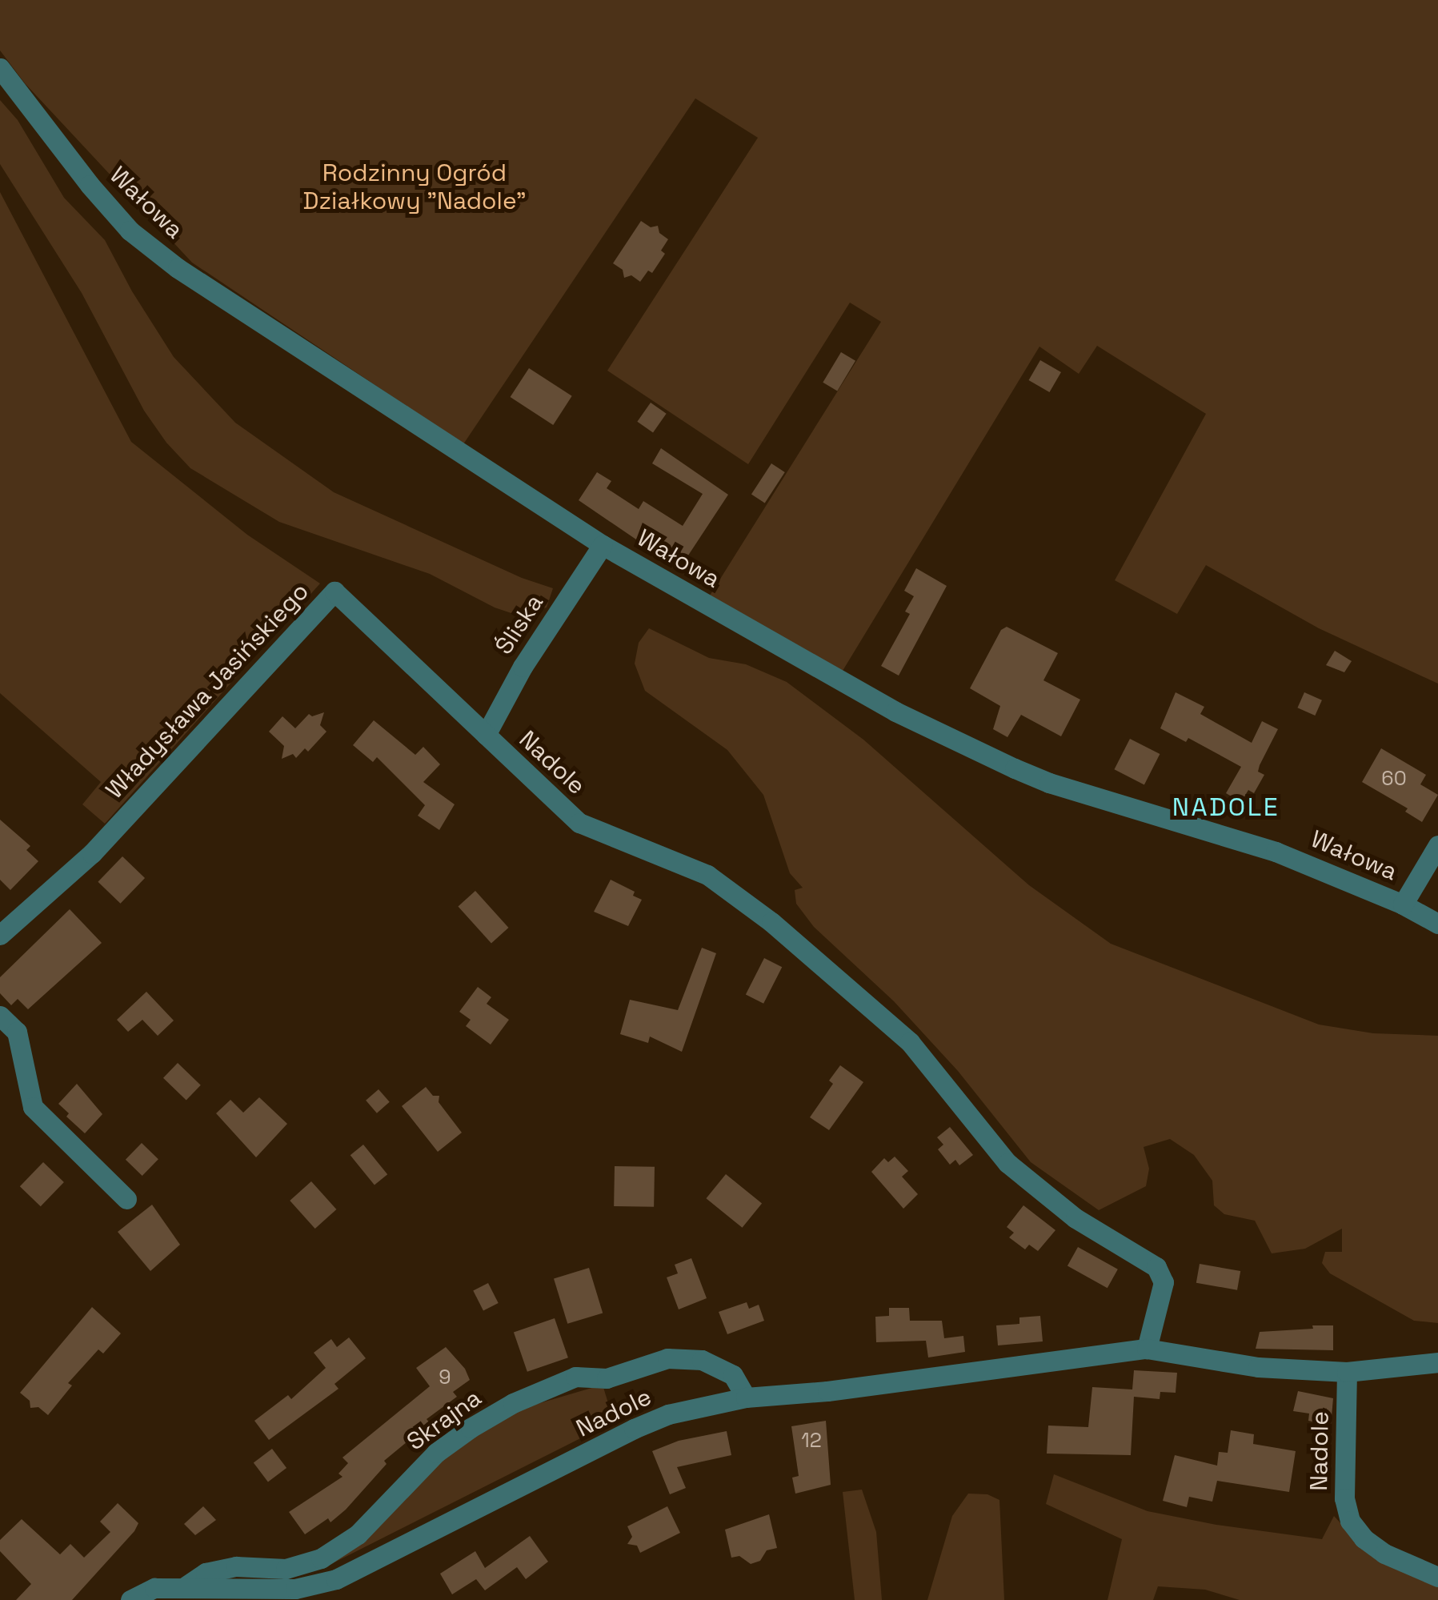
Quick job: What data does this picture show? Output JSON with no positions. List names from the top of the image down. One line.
{"streets":{"street":["Wałowa","Śliska","Władysława Jasińskiego","Nadole","Skrajna"]},"crossings":[["Wałowa","Śliska"],["Śliska","Władysława Jasińskiego"],["Śliska","Nadole"],["Władysława Jasińskiego","Nadole"],["Nadole","Skrajna"]],"districts":["NADOLE"],"parks":["Rodzinny Ogród Działkowy \"Nadole\""],"house_numbers":["60","9","12"]}
